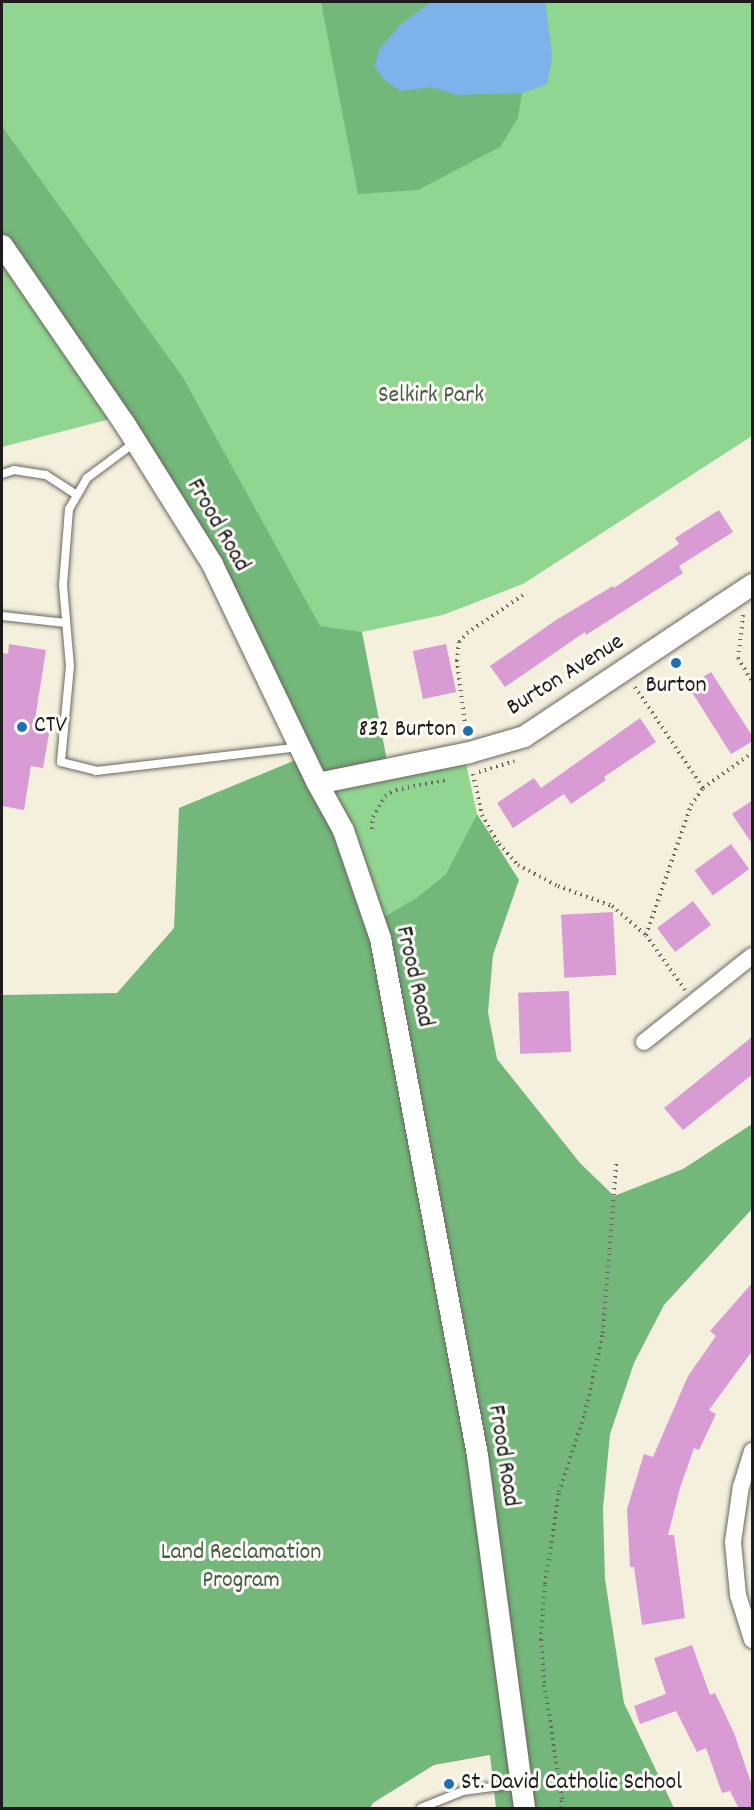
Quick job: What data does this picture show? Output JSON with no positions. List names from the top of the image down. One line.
{"streets":{"street":["Frood Road","Burton Avenue"]},"crossings":[["Frood Road","Burton Avenue"]],"parks":["Selkirk Park","Land Reclamation Program"],"places":["Burton","CTV","832 Burton","St. David Catholic School"]}
